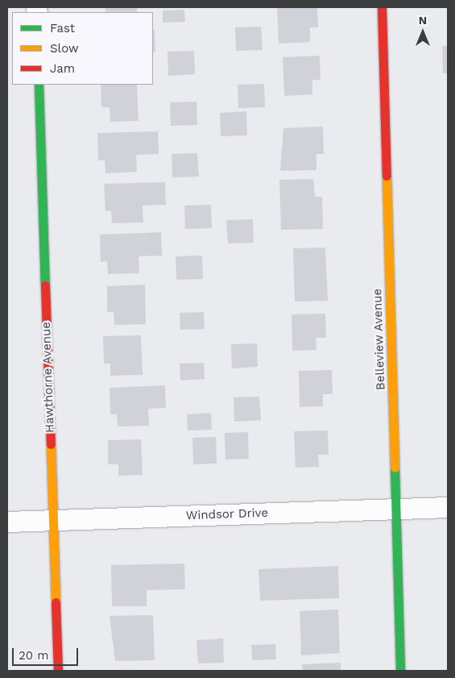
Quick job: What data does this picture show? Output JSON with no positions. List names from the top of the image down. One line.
{"streets":{"street":["Belleview Avenue","Hawthorne Avenue","Windsor Drive"]},"crossings":[["Belleview Avenue","Windsor Drive"],["Hawthorne Avenue","Windsor Drive"]],"legend":["Fast","Slow","Jam"],"scale_bar":"20 m","north":"top"}
